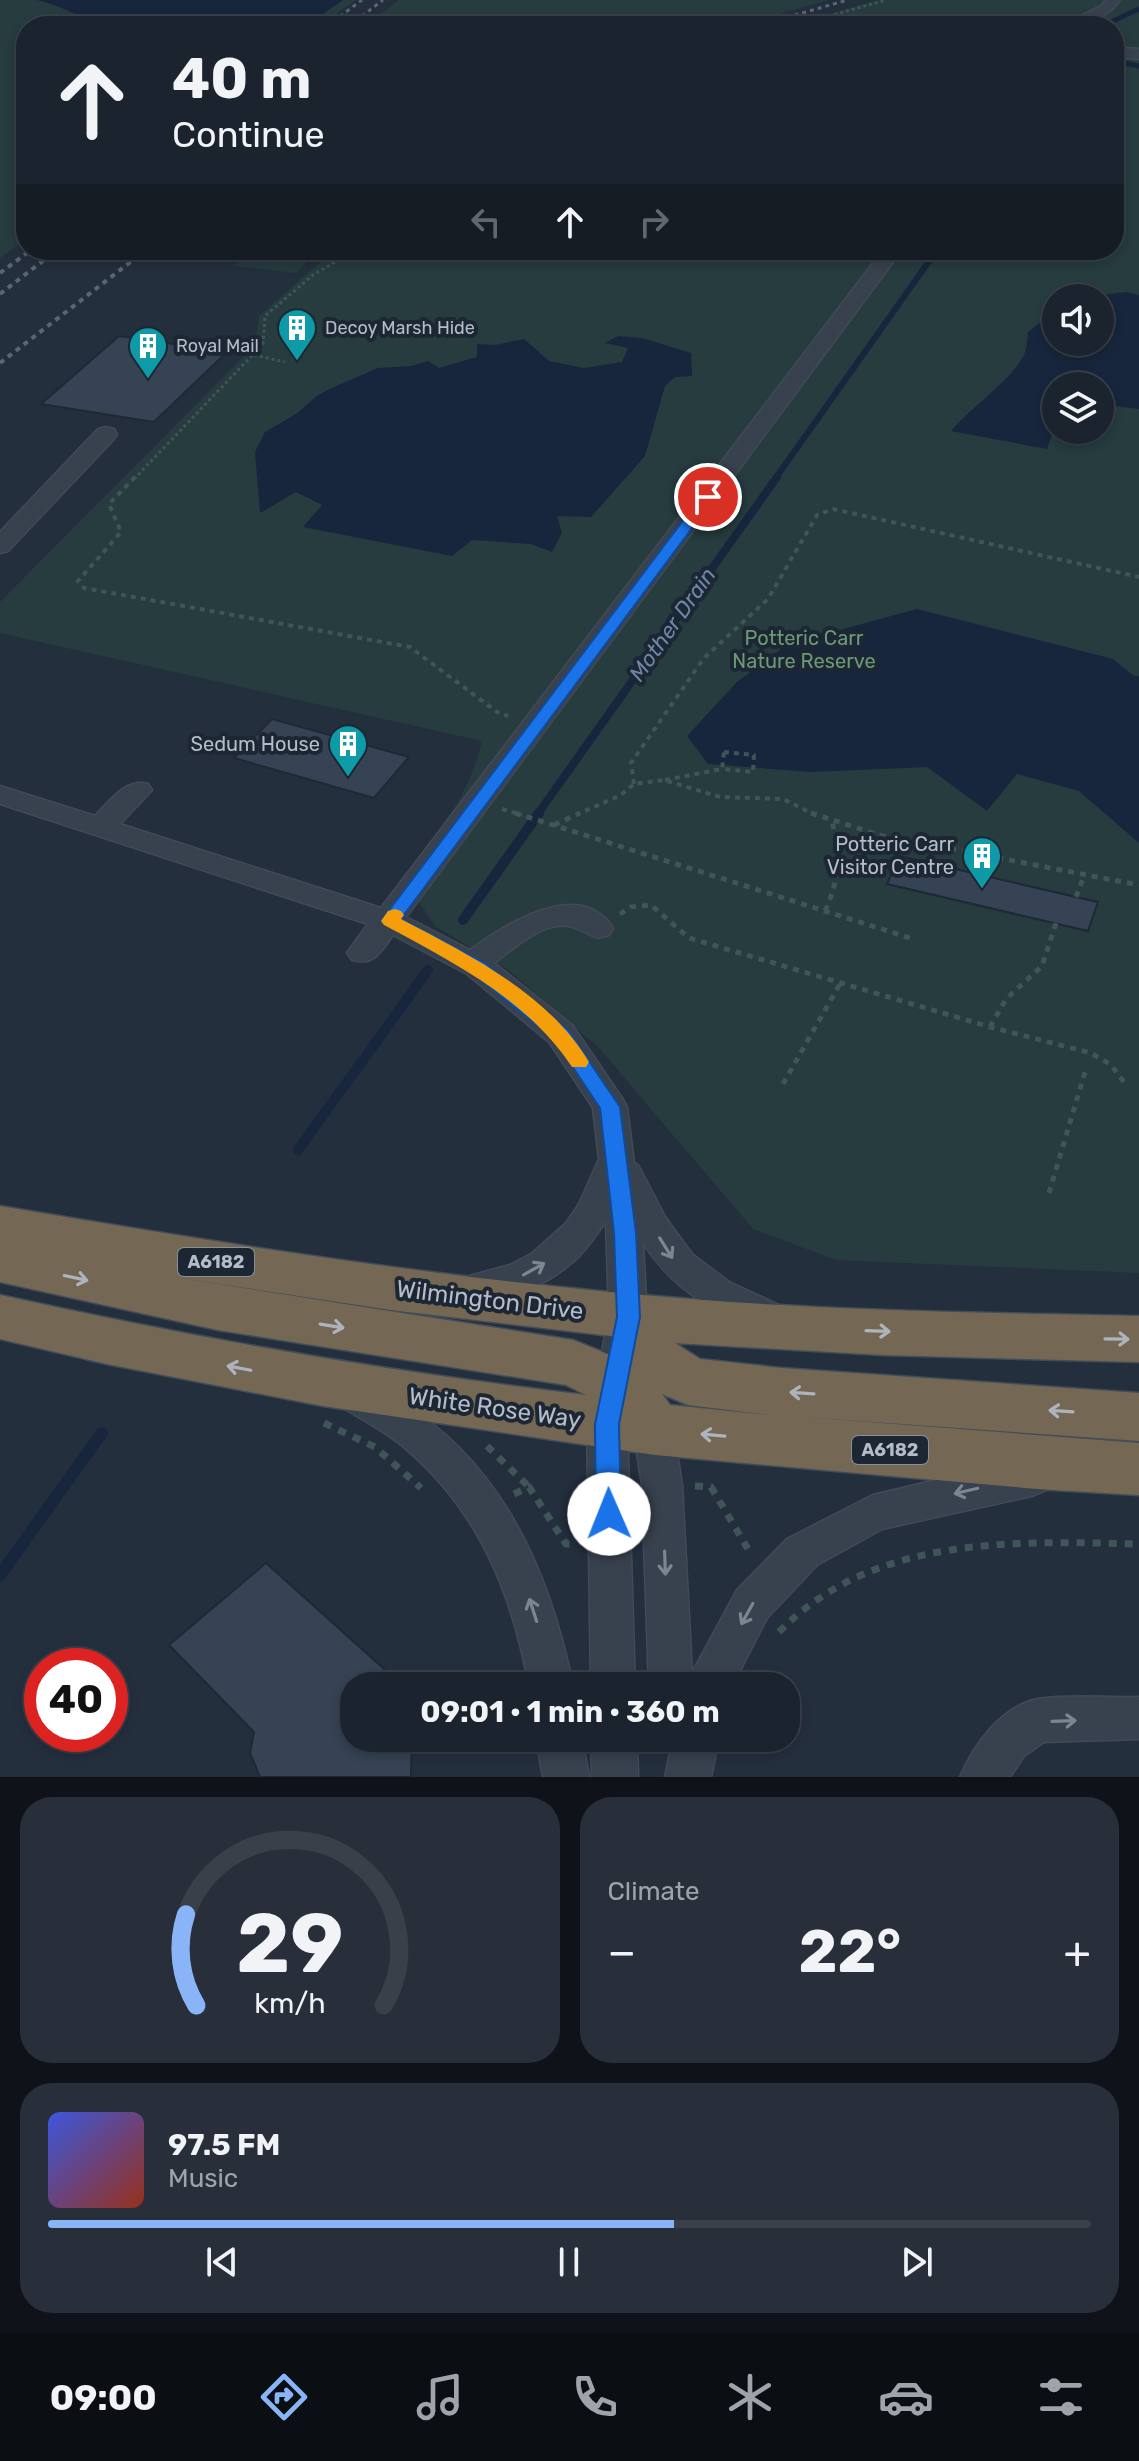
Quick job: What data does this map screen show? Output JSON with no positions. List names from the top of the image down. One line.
{"streets":{"highway":["A6182","Wilmington Drive","White Rose Way"]},"water":["Mother Drain"],"parks":["Potteric Carr Nature Reserve"],"places":{"building":["Decoy Marsh Hide","Royal Mail","Sedum House","Potteric Carr Visitor Centre"]},"page":{"turn":["40 m","Continue"],"limit":"40","trip":"09:01 · 1 min · 360 m","tile":"Climate","heat":["−","22°","+"],"song":["97.5 FM","Music"],"tabs":"09:00","gauge":["29","km/h"]}}
